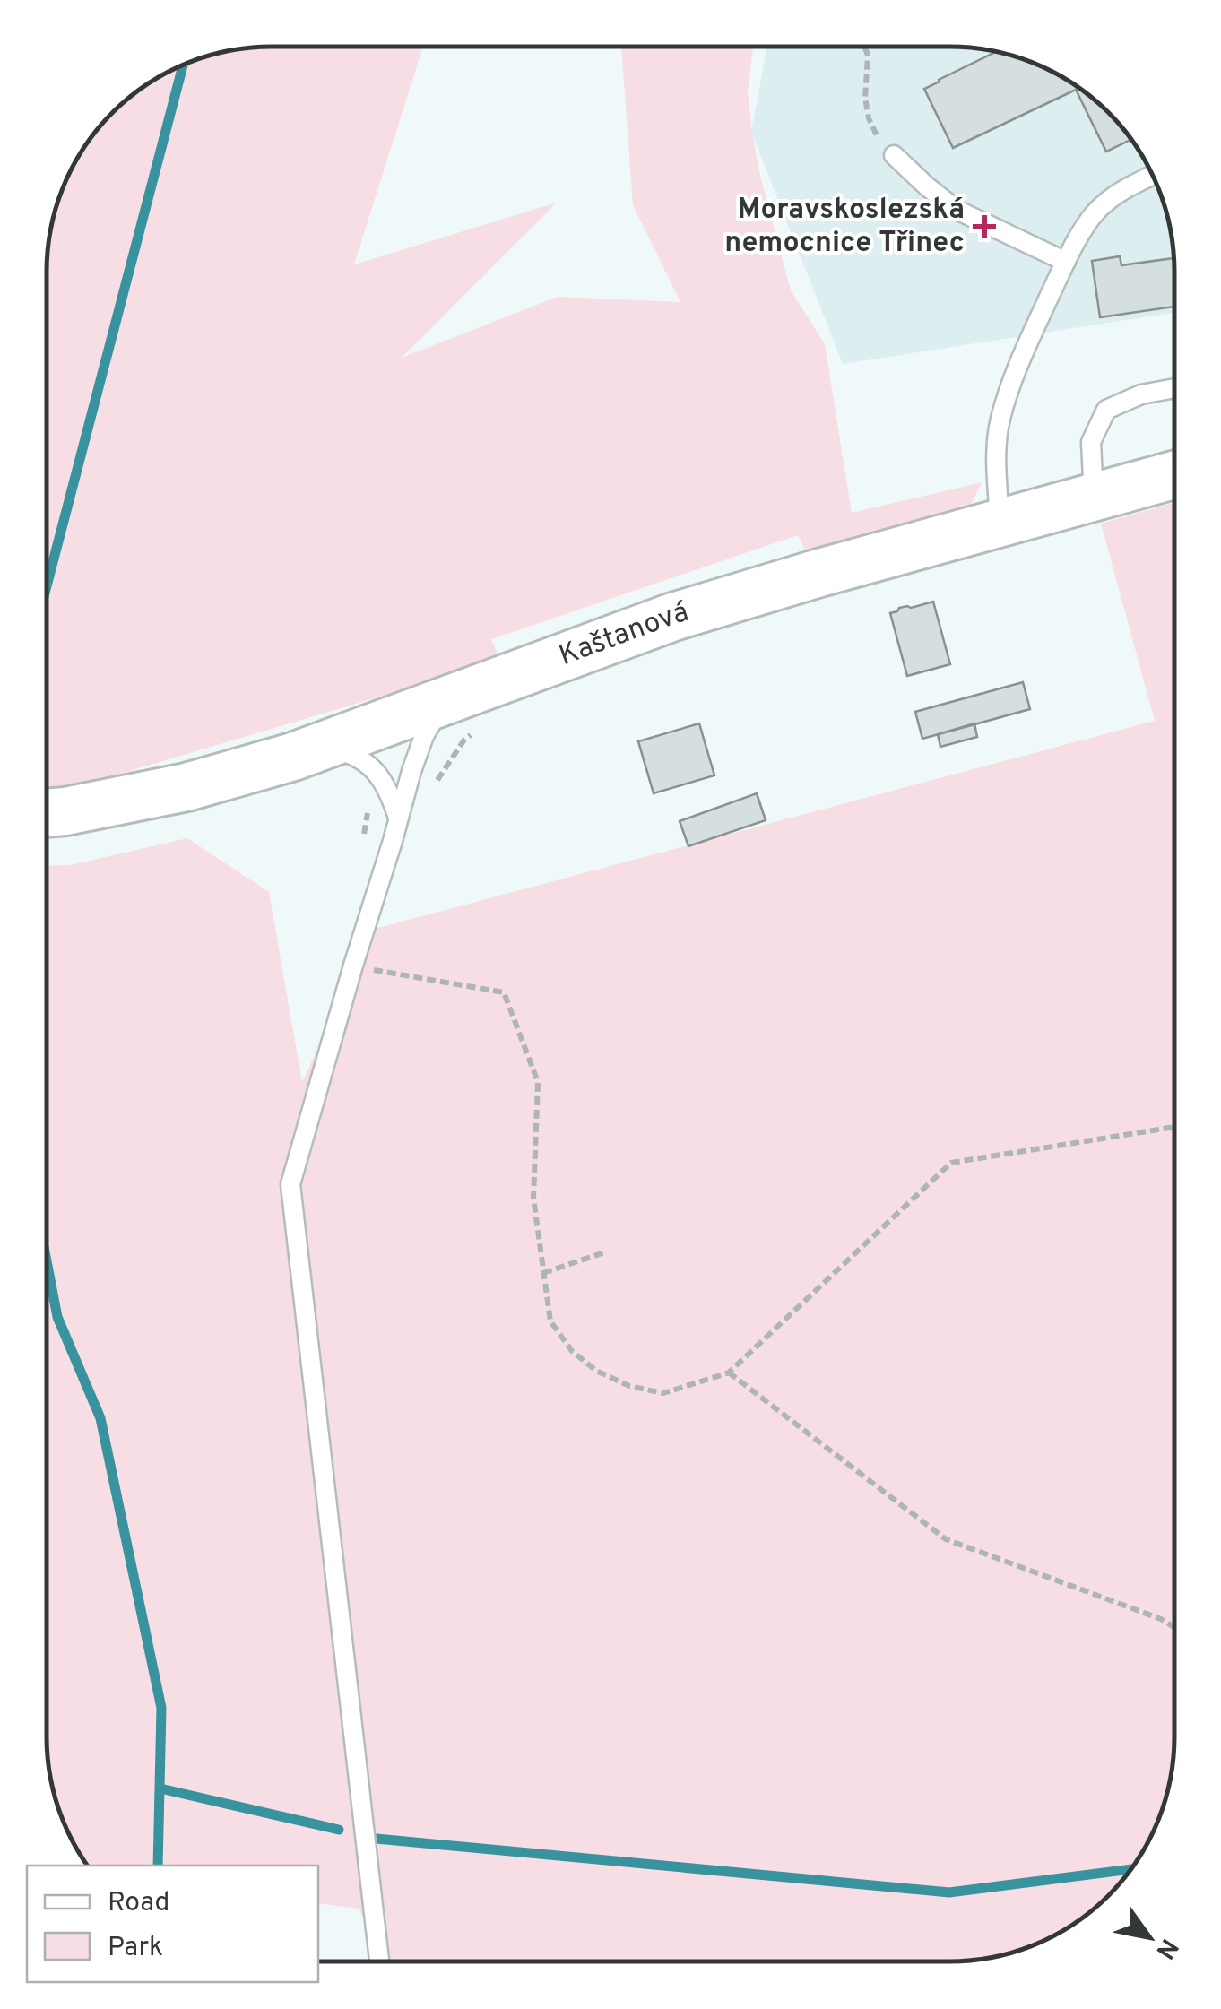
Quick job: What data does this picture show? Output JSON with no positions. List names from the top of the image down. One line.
{"streets":{"street":["Kaštanová"]},"places":{"health":["Moravskoslezská nemocnice Třinec"]},"legend":["Road","Park"],"north":"bottom right"}
